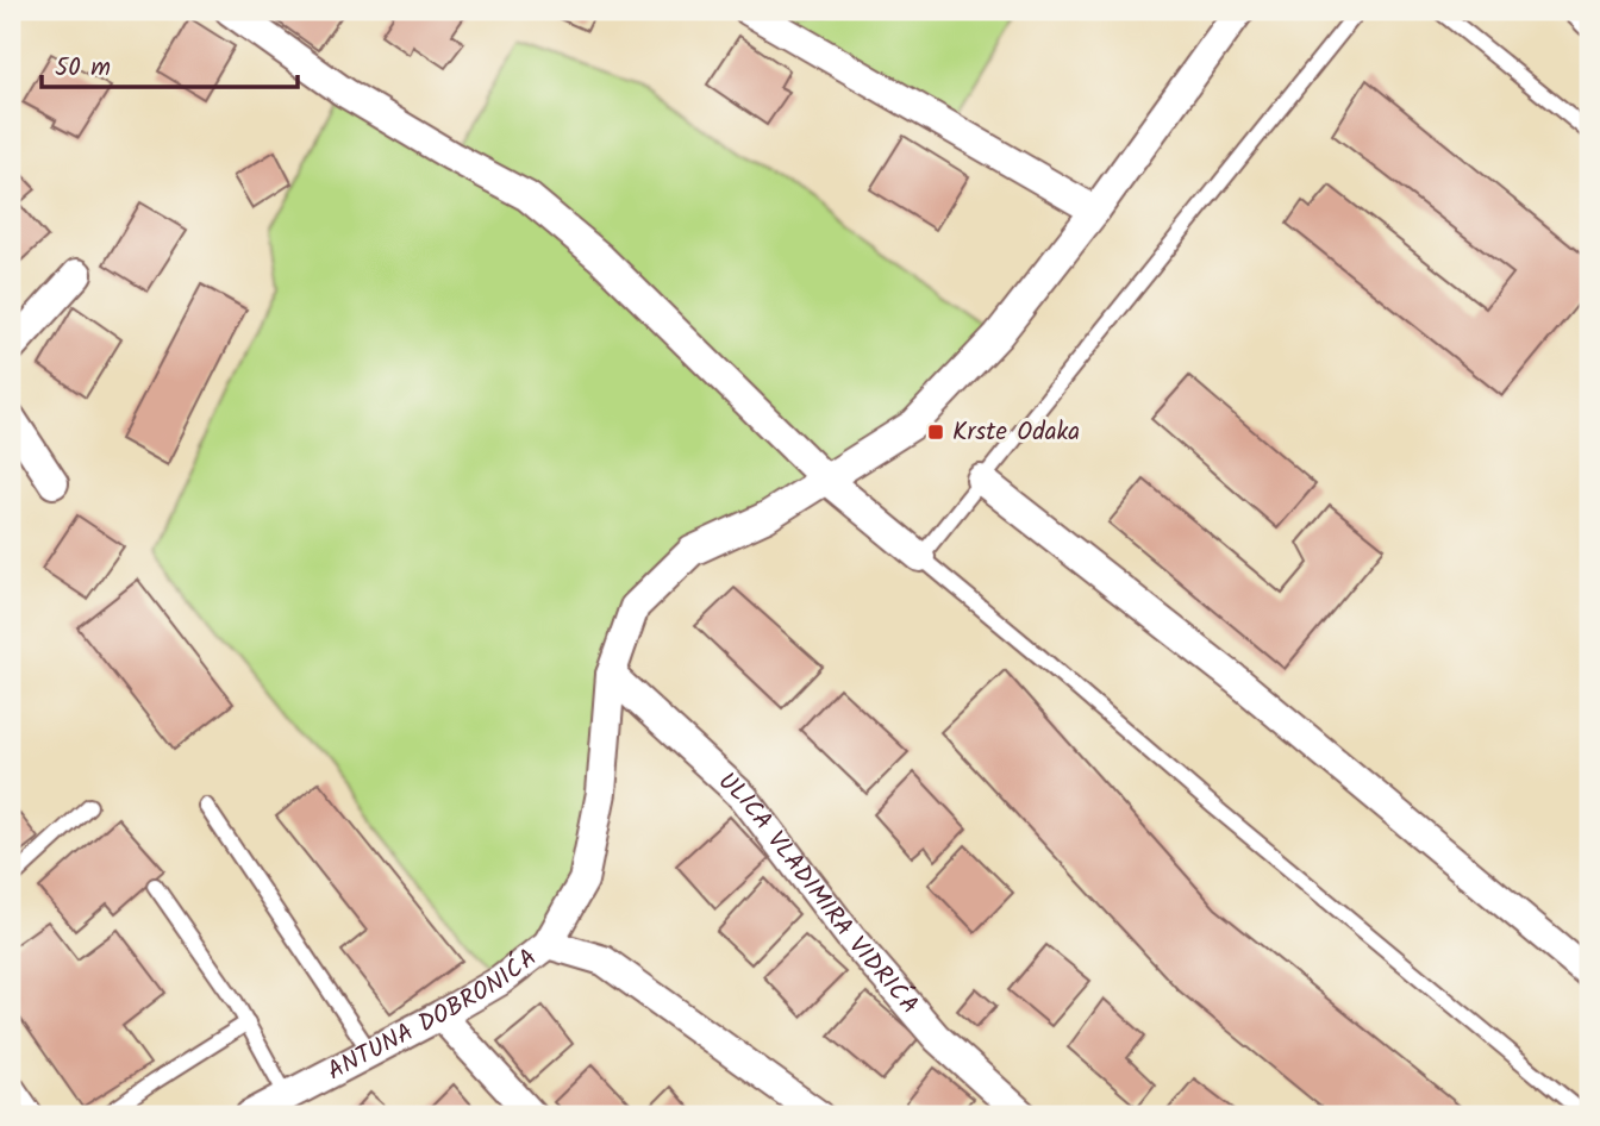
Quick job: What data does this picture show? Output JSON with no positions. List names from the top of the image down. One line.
{"streets":{"street":["ULICA VLADIMIRA VIDRIĆA","ANTUNA DOBRONIĆA"]},"places":{"transit":["Krste Odaka"]},"scale_bar":"50 m"}
